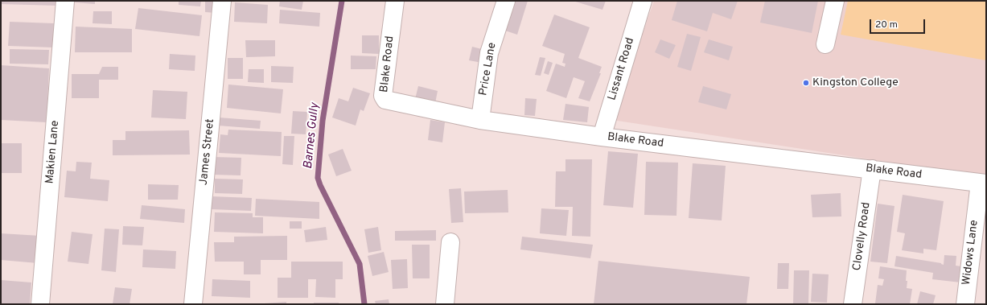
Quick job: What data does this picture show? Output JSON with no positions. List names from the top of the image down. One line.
{"streets":{"street":["Blake Road","Price Lane","Lissant Road","Makien Lane","James Street","Clovelly Road","Widows Lane"]},"crossings":[["Blake Road","Price Lane"],["Blake Road","Lissant Road"],["Blake Road","Clovelly Road"],["Blake Road","Widows Lane"]],"water":["Barnes Gully"],"places":["Kingston College"],"scale_bar":"20 m"}
